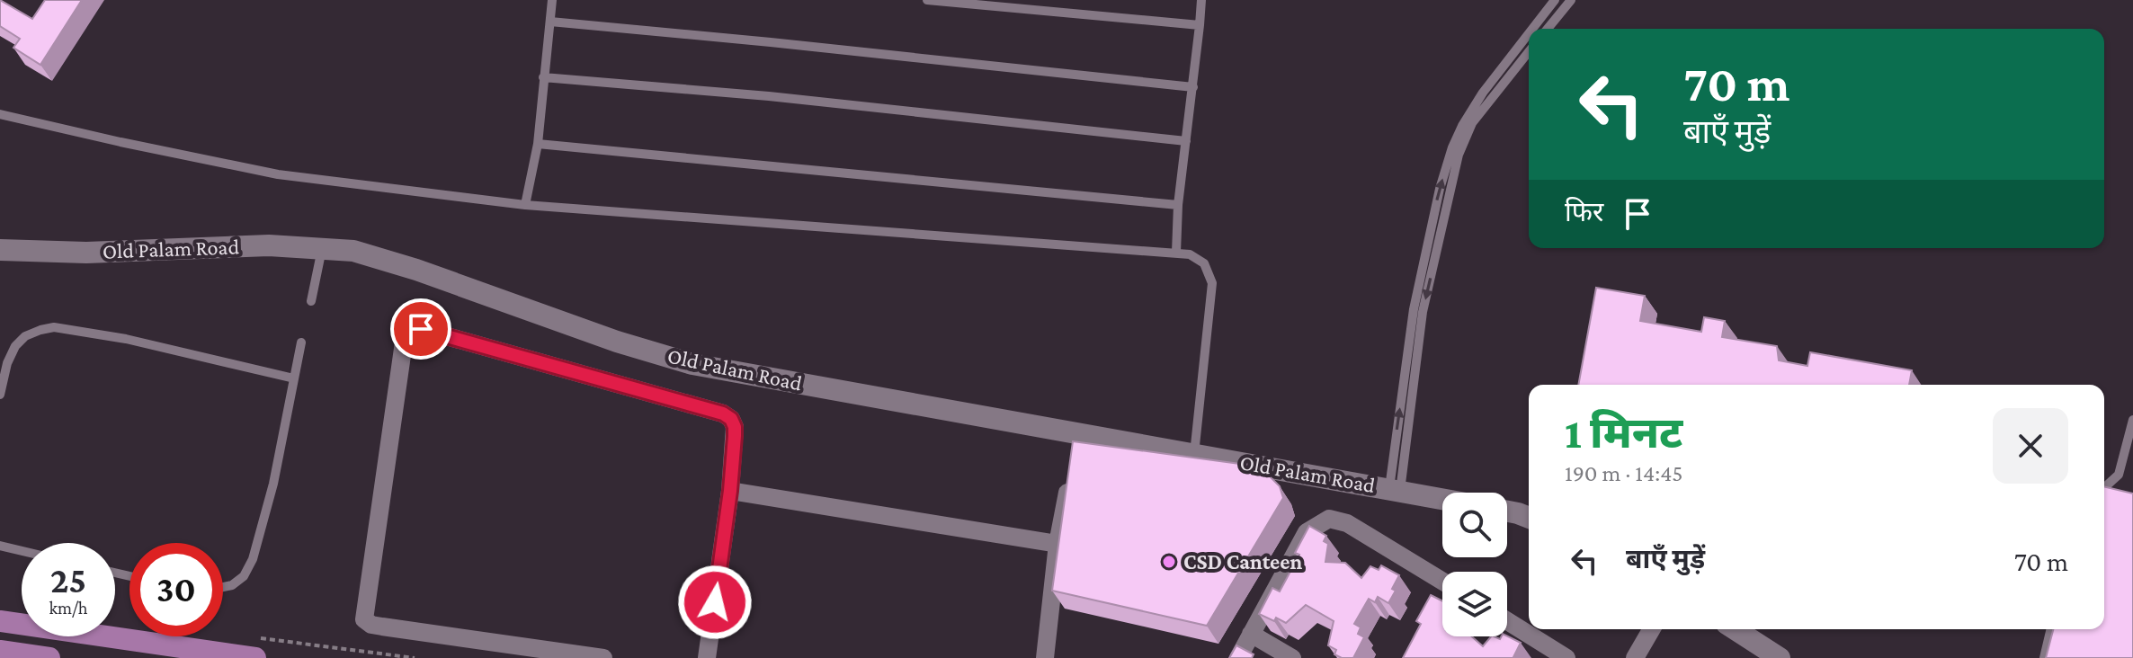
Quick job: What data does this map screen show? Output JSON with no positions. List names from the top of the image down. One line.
{"streets":{"street":["Old Palam Road"]},"places":["CSD Canteen"],"page":{"turn":["70 m","बाएँ मुड़ें"],"then":"फिर","heading":["1 मिनट","190 m · 14:45"],"list":[{"name":"बाएँ मुड़ें","value":"70 m"}],"speed":"25 km/h","limit":"30"}}
